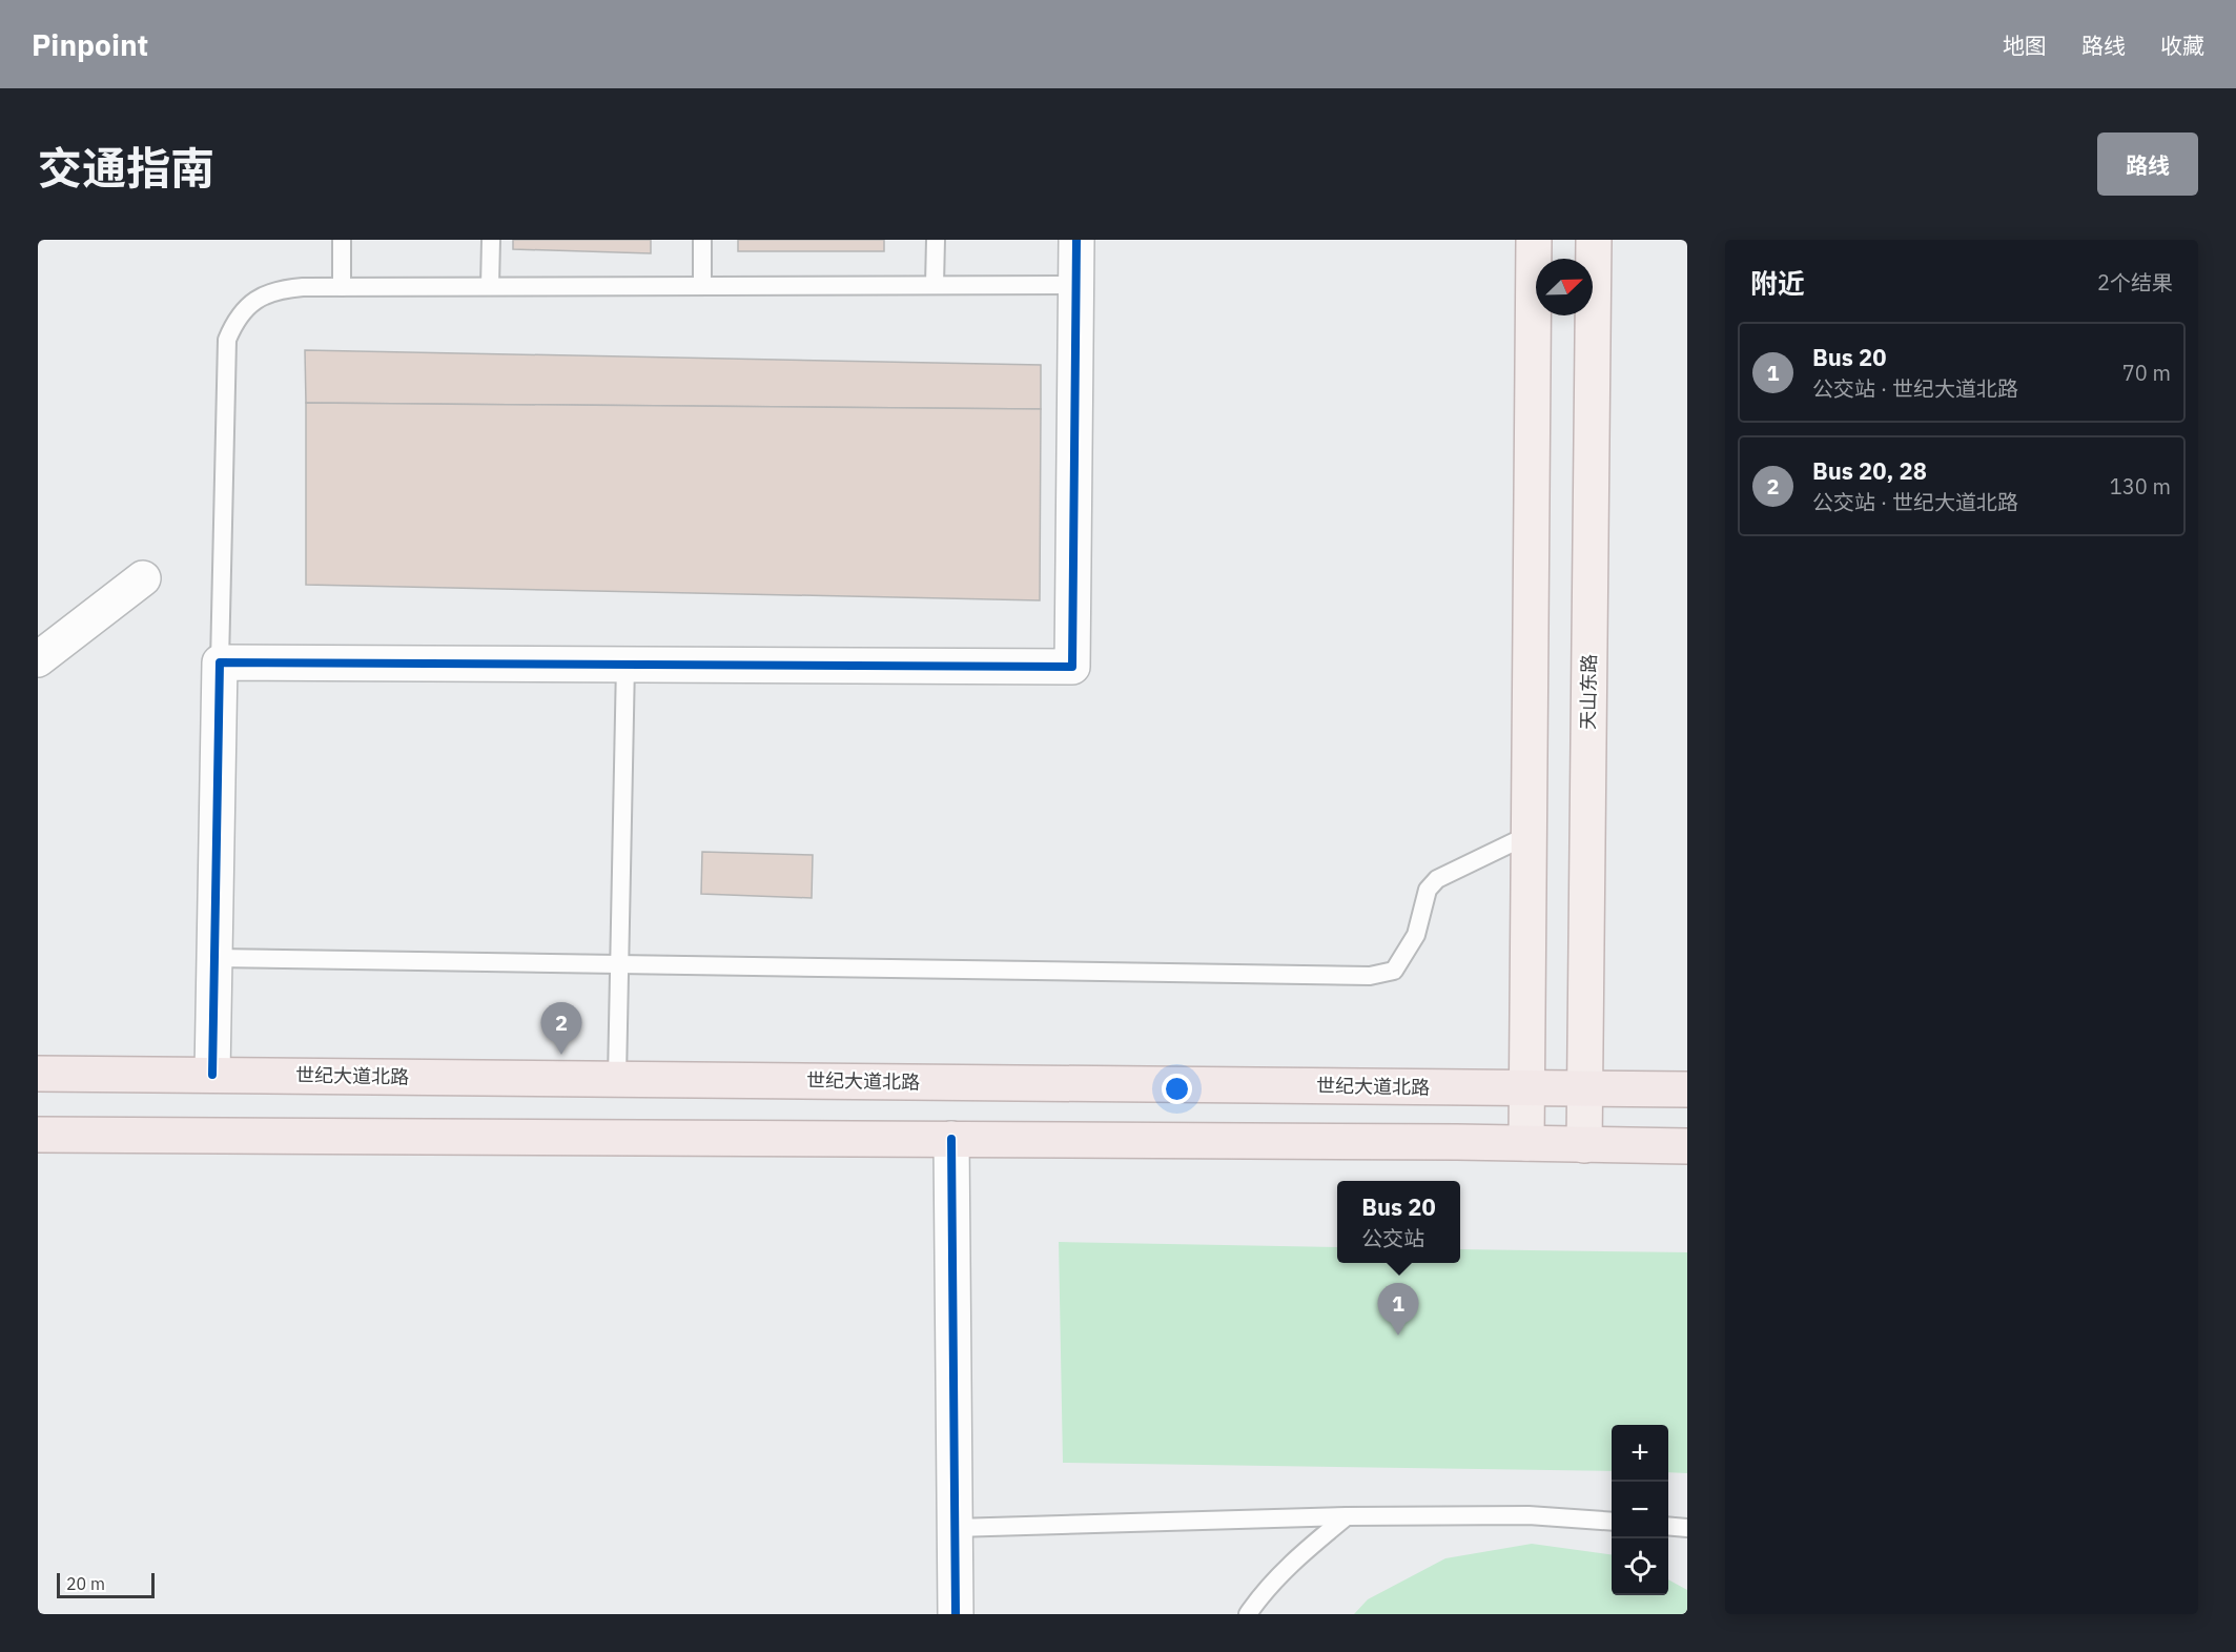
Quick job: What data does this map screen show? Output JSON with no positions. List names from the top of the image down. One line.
{"streets":{"highway":["世纪大道北路"],"main road":["天山东路"]},"crossings":[["天山东路","世纪大道北路"]],"scale_bar":"20 m","north":"top right","page":{"header":"Pinpoint","nav":["地图","路线","收藏"],"title":"交通指南","buttons":"路线","heading":["附近","2个结果"],"list":[{"mark":"1","name":"Bus 20","note":"公交站 · 世纪大道北路","value":"70 m"},{"mark":"2","name":"Bus 20, 28","note":"公交站 · 世纪大道北路","value":"130 m"}],"pins":["2","1"],"popup":["Bus 20","公交站"],"map_buttons":["+","−"],"scale":"20 m"}}
